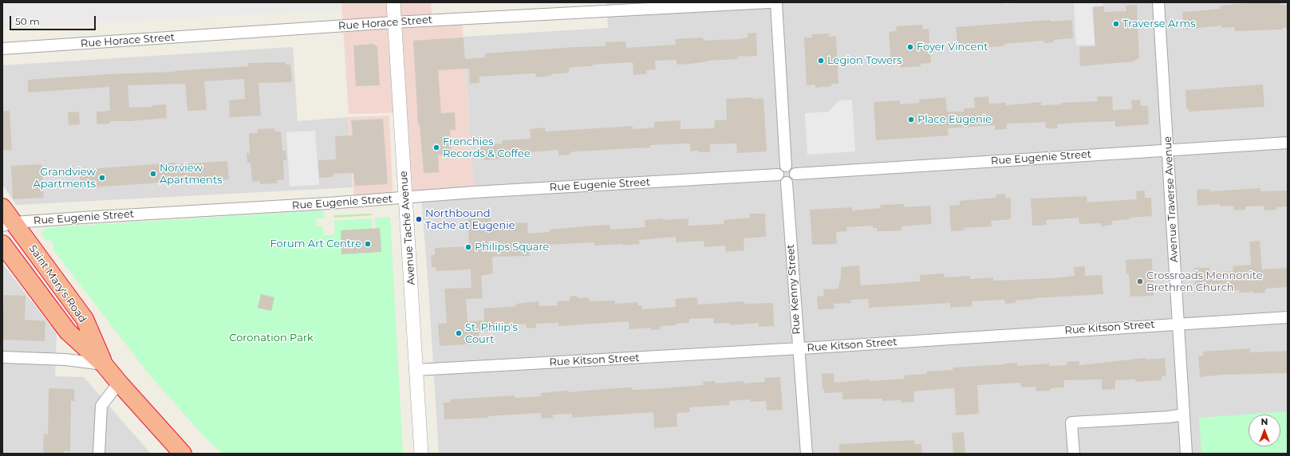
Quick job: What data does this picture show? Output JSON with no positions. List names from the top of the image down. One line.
{"streets":{"highway":["Saint Mary's Road"],"street":["Rue Horace Street","Rue Eugenie Street","Avenue Traverse Avenue","Avenue Taché Avenue","Rue Kenny Street","Rue Kitson Street"]},"crossings":[["Rue Horace Street","Avenue Taché Avenue"],["Rue Eugenie Street","Avenue Traverse Avenue"],["Rue Eugenie Street","Avenue Taché Avenue"],["Rue Eugenie Street","Saint Mary's Road"],["Rue Eugenie Street","Rue Kenny Street"],["Avenue Traverse Avenue","Rue Kitson Street"],["Avenue Taché Avenue","Rue Kitson Street"],["Rue Kenny Street","Rue Kitson Street"]],"parks":["Coronation Park"],"places":["Traverse Arms","Foyer Vincent","Legion Towers","Place Eugenie","Frenchies Records & Coffee","Norview Apartments","Grandview Apartments","Northbound Tache at Eugenie","Forum Art Centre","Philips Square","Crossroads Mennonite Brethren Church","St. Philip's Court"],"scale_bar":"50 m","north":"top"}
